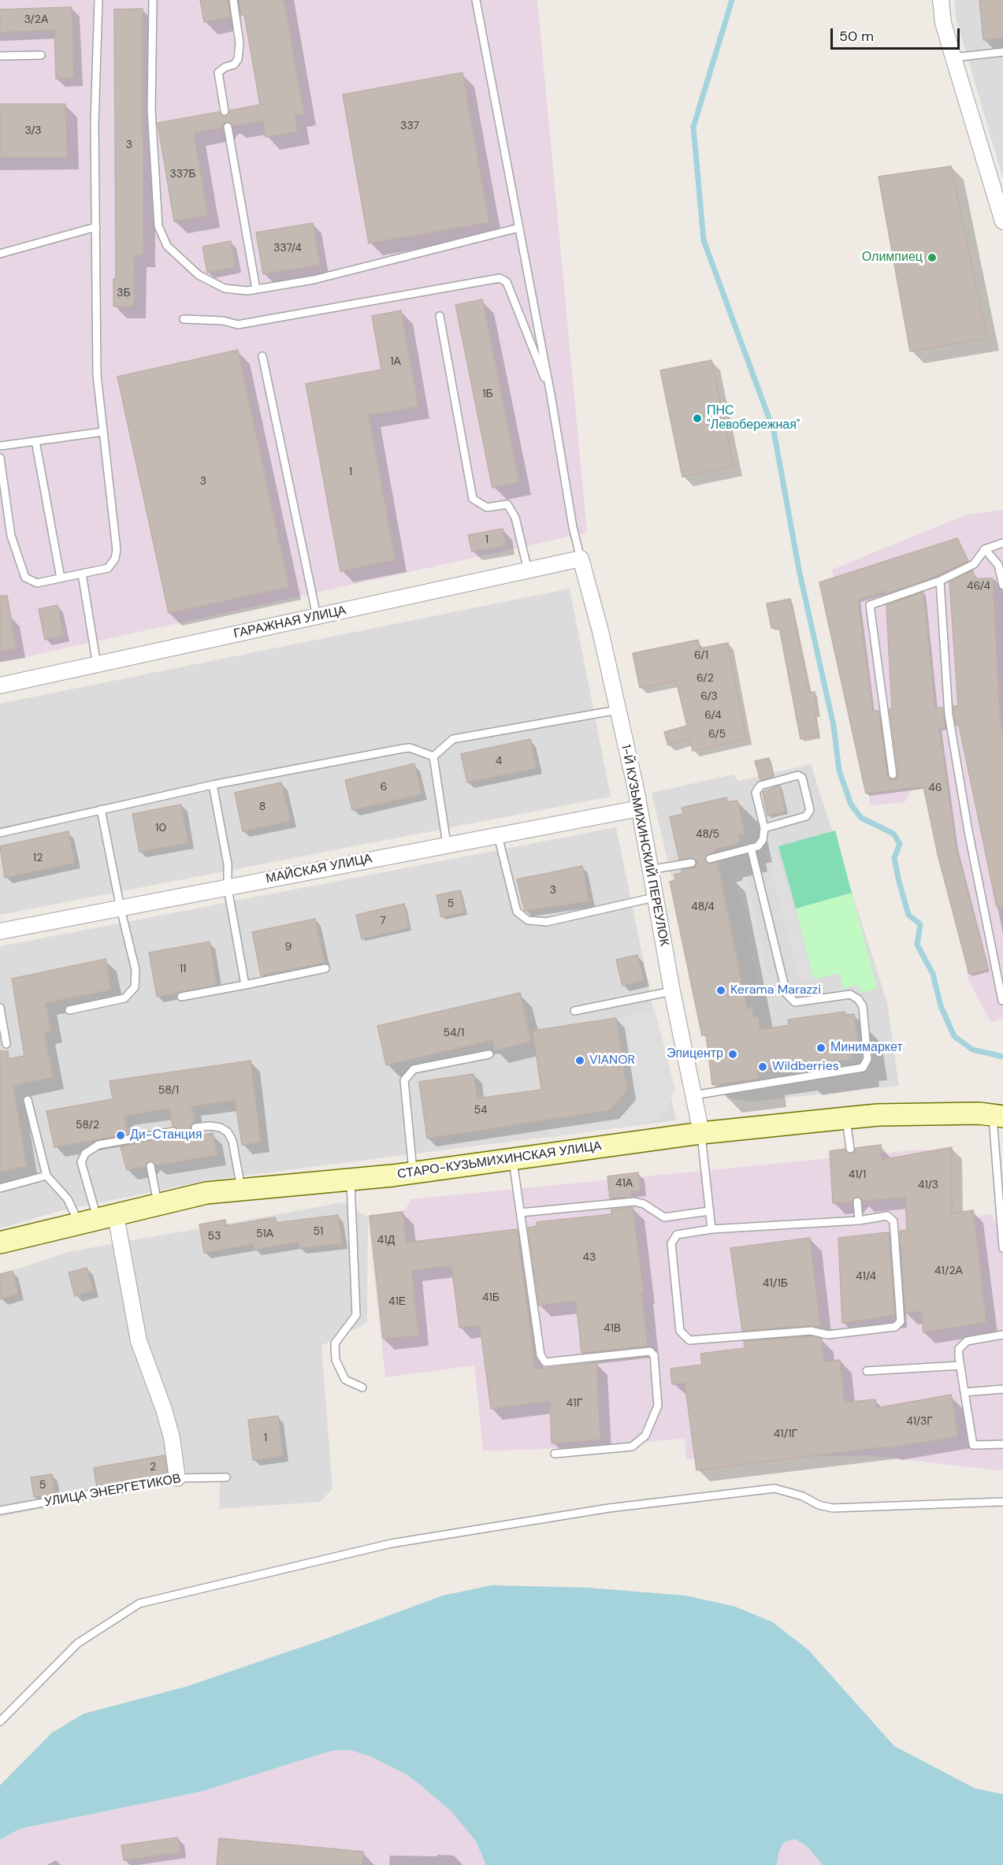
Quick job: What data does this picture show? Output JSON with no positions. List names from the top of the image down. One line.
{"streets":{"main road":["СТАРО-КУЗЬМИХИНСКАЯ УЛИЦА"],"street":["ГАРАЖНАЯ УЛИЦА","1-Й КУЗЬМИХИНСКИЙ ПЕРЕУЛОК","МАЙСКАЯ УЛИЦА"],"lane":["УЛИЦА ЭНЕРГЕТИКОВ"]},"crossings":[["ГАРАЖНАЯ УЛИЦА","1-Й КУЗЬМИХИНСКИЙ ПЕРЕУЛОК"],["1-Й КУЗЬМИХИНСКИЙ ПЕРЕУЛОК","МАЙСКАЯ УЛИЦА"],["1-Й КУЗЬМИХИНСКИЙ ПЕРЕУЛОК","СТАРО-КУЗЬМИХИНСКАЯ УЛИЦА"]],"places":["Олимпиец","ПНС \"Левобережная\"","Kerama Marazzi","Минимаркет","Эпицентр","VIANOR","Wildberries","Ди-Станция"],"house_numbers":["3/2А","337","3/3","3","337Б","337/4","3Б","1А","1Б","1","3","1","46/4","6/1","6/2","6/3","6/4","6/5","4","6","46","8","10","48/5","12","3","5","48/4","7","9","11","54/1","58/1","54","58/2","41/1","41А","41/3","51","51А","53","41Д","43","41/2А","41/4","41/1Б","41Б","41Е","41В","41Г","41/3Г","41/1Г","1","2","5"],"scale_bar":"50 m"}
